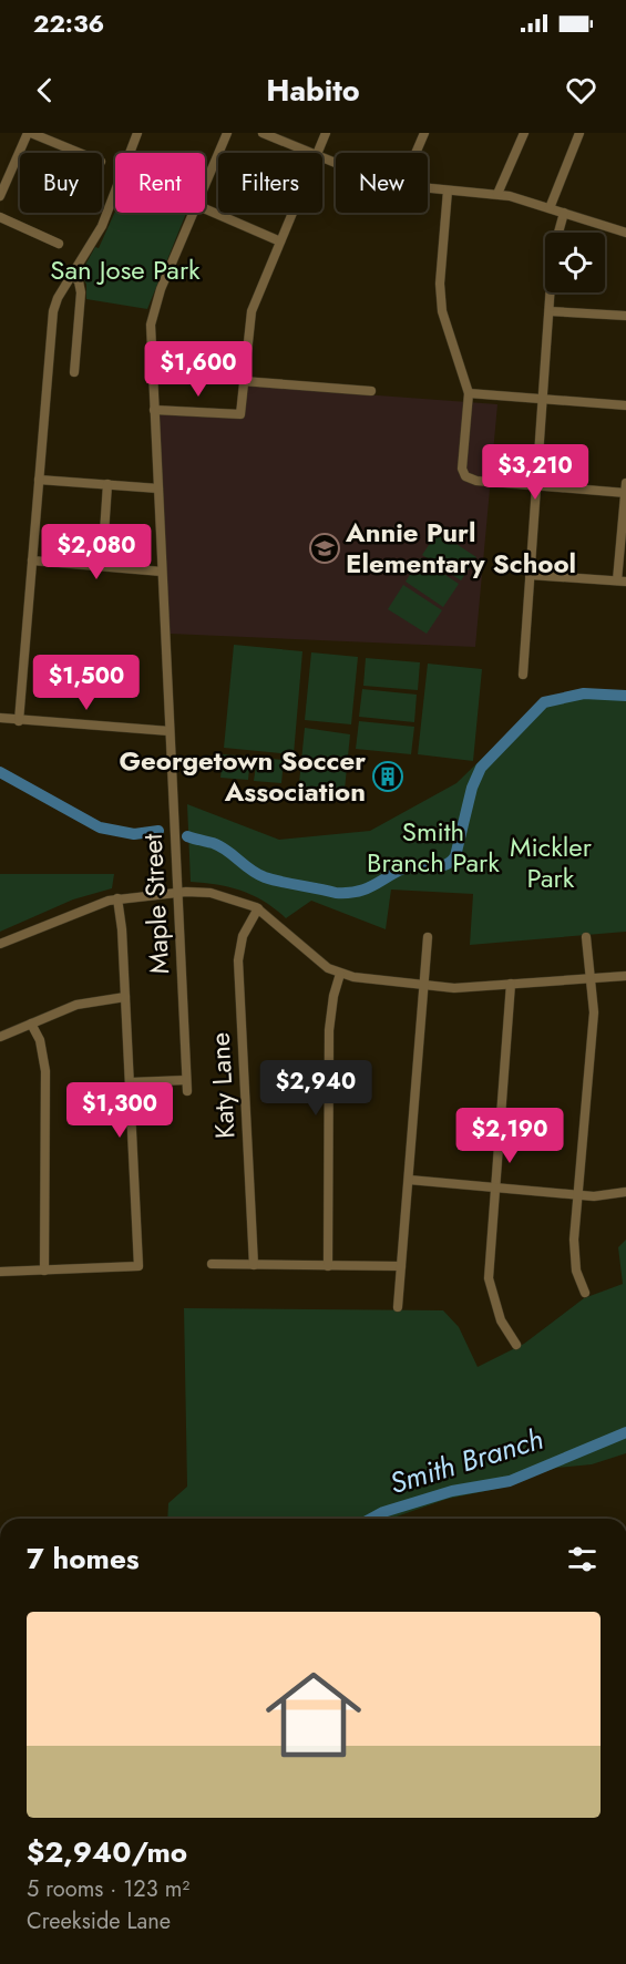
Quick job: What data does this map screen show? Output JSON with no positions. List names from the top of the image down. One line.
{"streets":{"street":["Maple Street","Katy Lane"]},"water":["Smith Branch"],"parks":["San Jose Park","Smith Branch Park","Mickler Park"],"places":{"school or university":["Annie Purl Elementary School"],"building":["Georgetown Soccer Association"]},"page":{"status":"22:36","header":"Habito","chip":["Buy","Rent","Filters","New"],"price":["$1,600","$3,210","$2,080","$1,500","$2,940","$1,300","$2,190"],"heading":"7 homes","list":[{"name":"$2,940/mo","note":"5 rooms · 123 m² · Creekside Lane"}]}}
